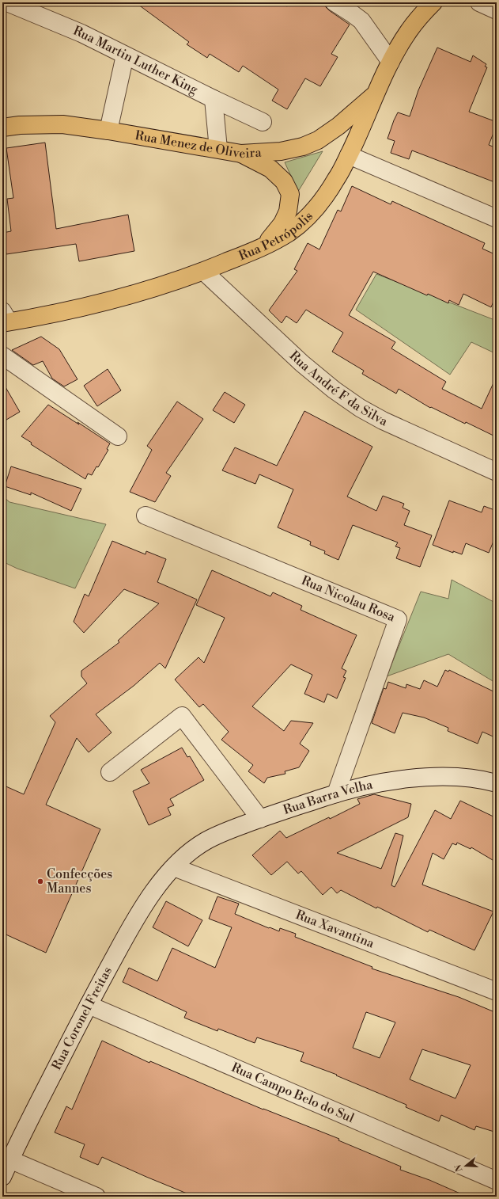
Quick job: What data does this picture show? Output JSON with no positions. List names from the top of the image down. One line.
{"streets":{"main road":["Rua Menez de Oliveira","Rua Petrópolis"],"street":["Rua Martin Luther King","Rua André F da Silva","Rua Nicolau Rosa","Rua Barra Velha","Rua Xavantina","Rua Coronel Freitas","Rua Campo Belo do Sul"]},"crossings":[["Rua Menez de Oliveira","Rua Petrópolis"],["Rua Petrópolis","Rua André F da Silva"],["Rua Nicolau Rosa","Rua Barra Velha"],["Rua Barra Velha","Rua Xavantina"],["Rua Barra Velha","Rua Coronel Freitas"],["Rua Xavantina","Rua Coronel Freitas"],["Rua Coronel Freitas","Rua Campo Belo do Sul"]],"places":["Confecções Mannes"],"north":"left"}
